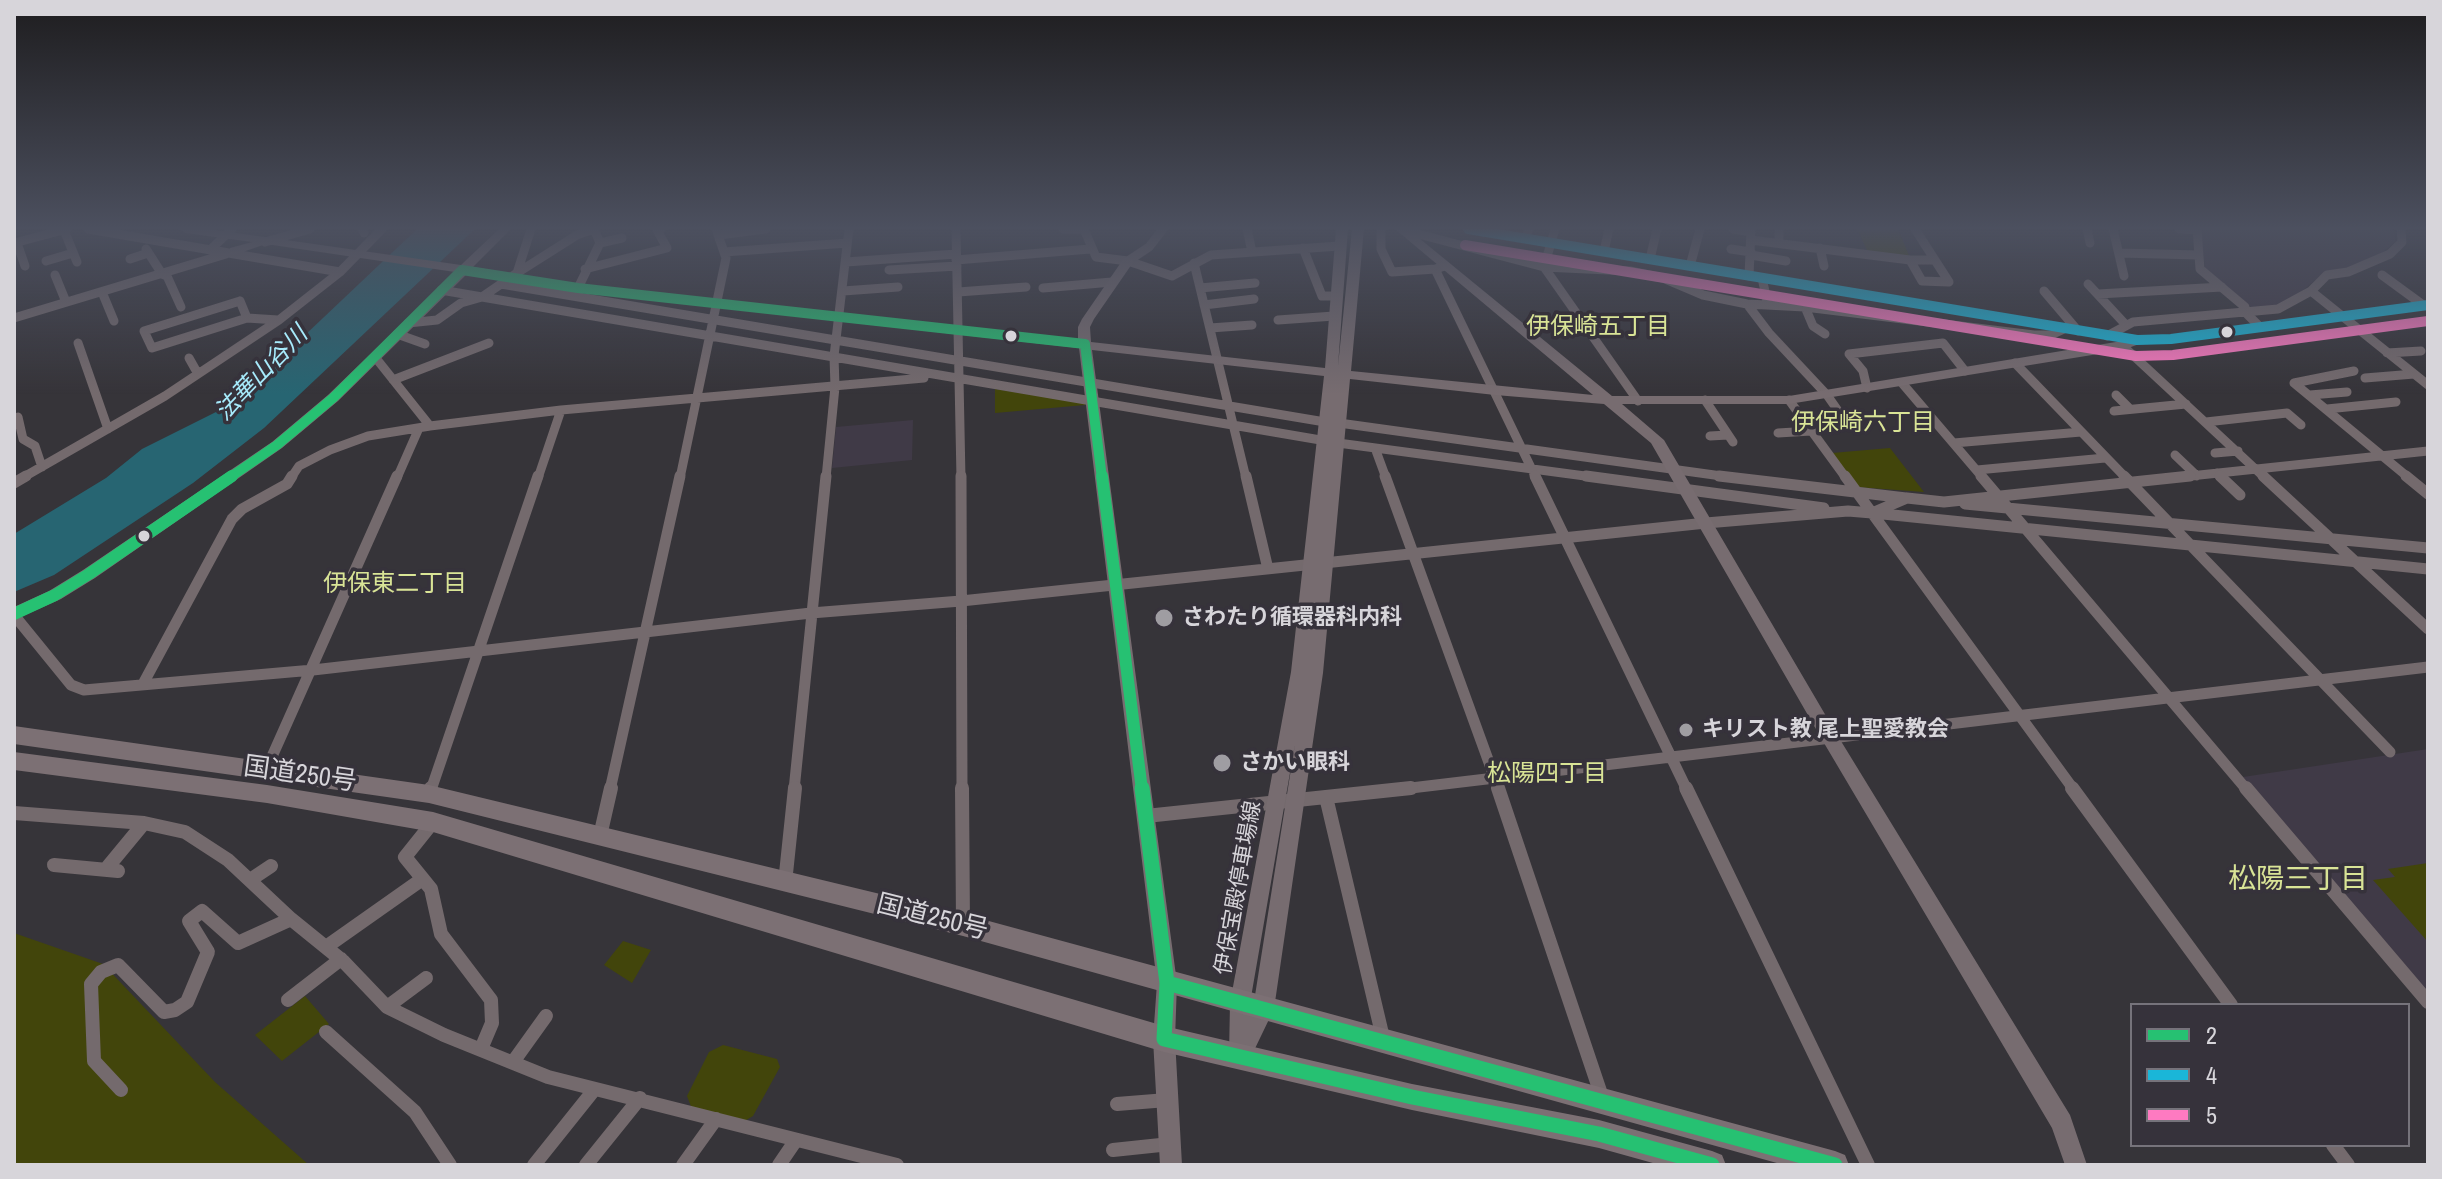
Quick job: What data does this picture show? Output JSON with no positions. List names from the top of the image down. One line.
{"streets":{"highway":["国道250号"],"street":["伊保宝殿停車場線"]},"crossings":[["国道250号","伊保宝殿停車場線"]],"districts":["伊保崎五丁目","伊保崎六丁目","伊保東二丁目","松陽四丁目","松陽三丁目"],"water":["法華山谷川"],"places":["さわたり循環器科内科","キリスト教 尾上聖愛教会","さかい眼科"],"lines":["transit line 2","transit line 4","transit line 5"],"legend":["2","4","5"]}
